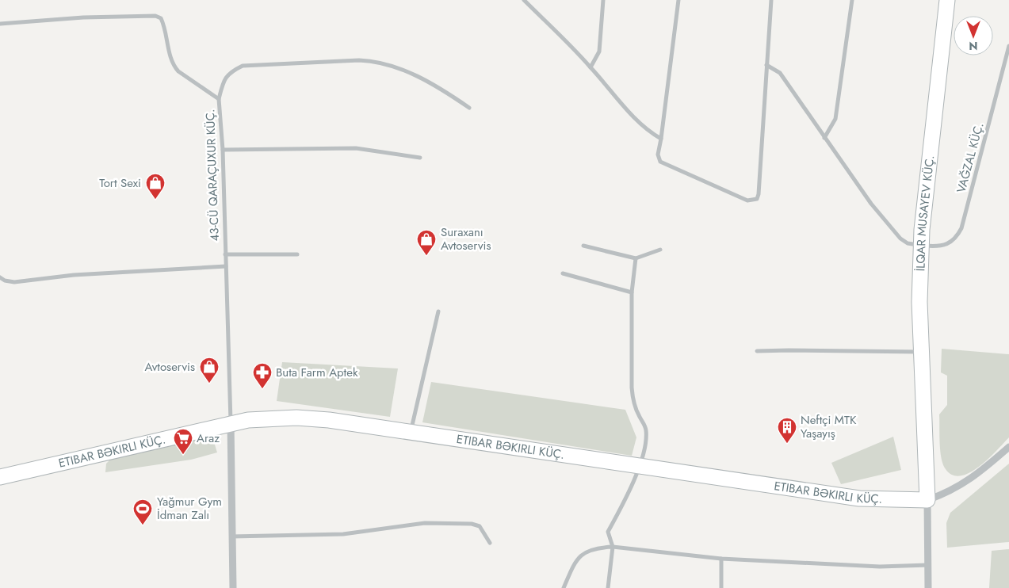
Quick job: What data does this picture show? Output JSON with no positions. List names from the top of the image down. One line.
{"streets":{"main road":["İLQAR MUSAYEV KÜÇ.","ETIBAR BƏKIRLI KÜÇ."],"street":["VAĞZAL KÜÇ.","43-CÜ QARAÇUXUR KÜÇ."]},"crossings":[["VAĞZAL KÜÇ.","İLQAR MUSAYEV KÜÇ."],["43-CÜ QARAÇUXUR KÜÇ.","ETIBAR BƏKIRLI KÜÇ."],["İLQAR MUSAYEV KÜÇ.","ETIBAR BƏKIRLI KÜÇ."]],"places":{"shop":["Tort Sexi","Suraxanı Avtoservis","Avtoservis"],"pharmacy":["Buta Farm Aptek"],"building":["Neftçi MTK Yaşayış"],"supermarket":["Araz"],"sports":["Yağmur Gym İdman Zalı"]},"north":"bottom"}
